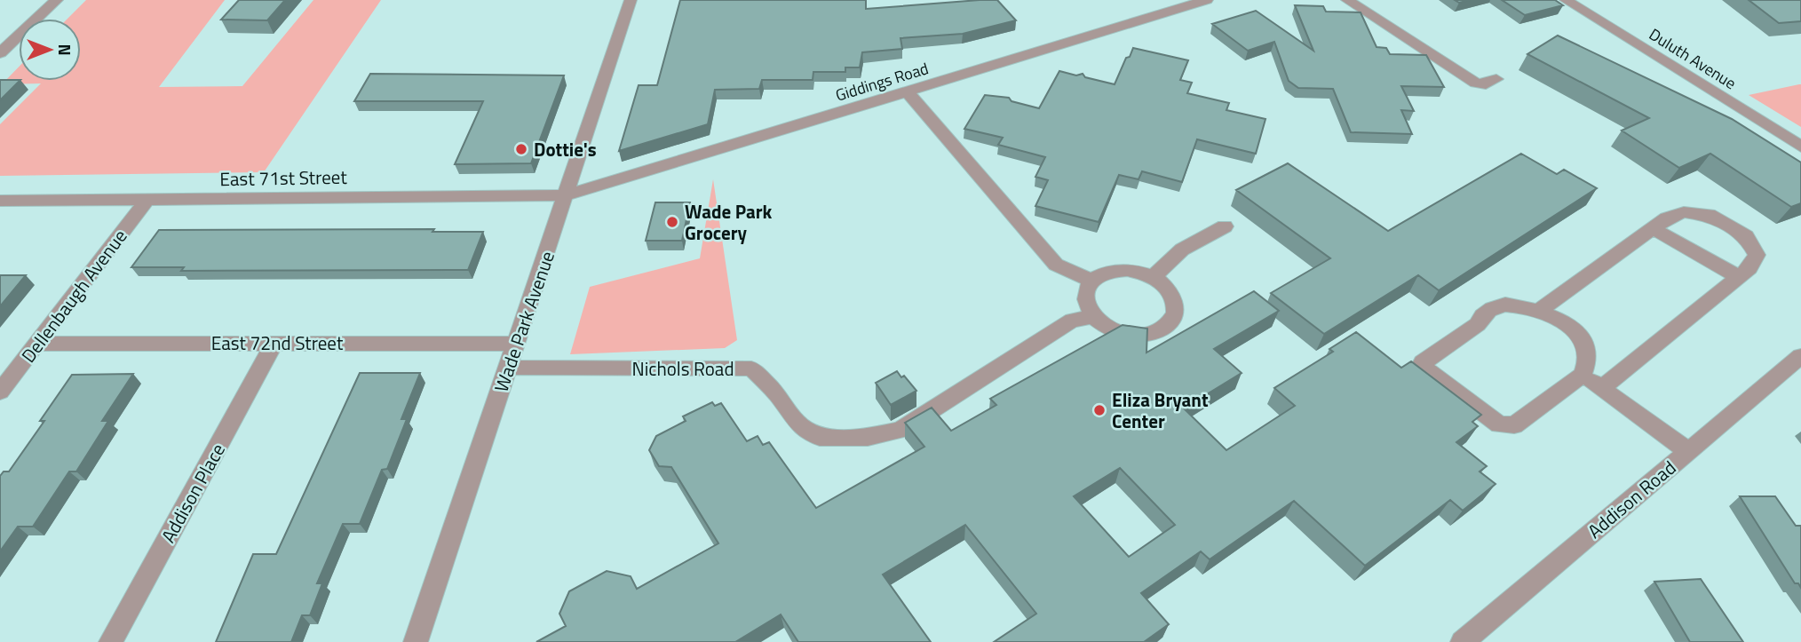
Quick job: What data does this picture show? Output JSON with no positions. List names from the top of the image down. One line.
{"streets":{"street":["Duluth Avenue","Giddings Road","East 71st Street","Dellenbaugh Avenue","Wade Park Avenue","East 72nd Street","Nichols Road","Addison Place","Addison Road"]},"crossings":[["Giddings Road","East 71st Street"],["Giddings Road","Wade Park Avenue"],["East 71st Street","Dellenbaugh Avenue"],["East 71st Street","Wade Park Avenue"],["Dellenbaugh Avenue","East 72nd Street"],["Wade Park Avenue","East 72nd Street"],["Wade Park Avenue","Nichols Road"],["East 72nd Street","Addison Place"]],"places":["Dottie's","Wade Park Grocery","Eliza Bryant Center"],"north":"right"}
